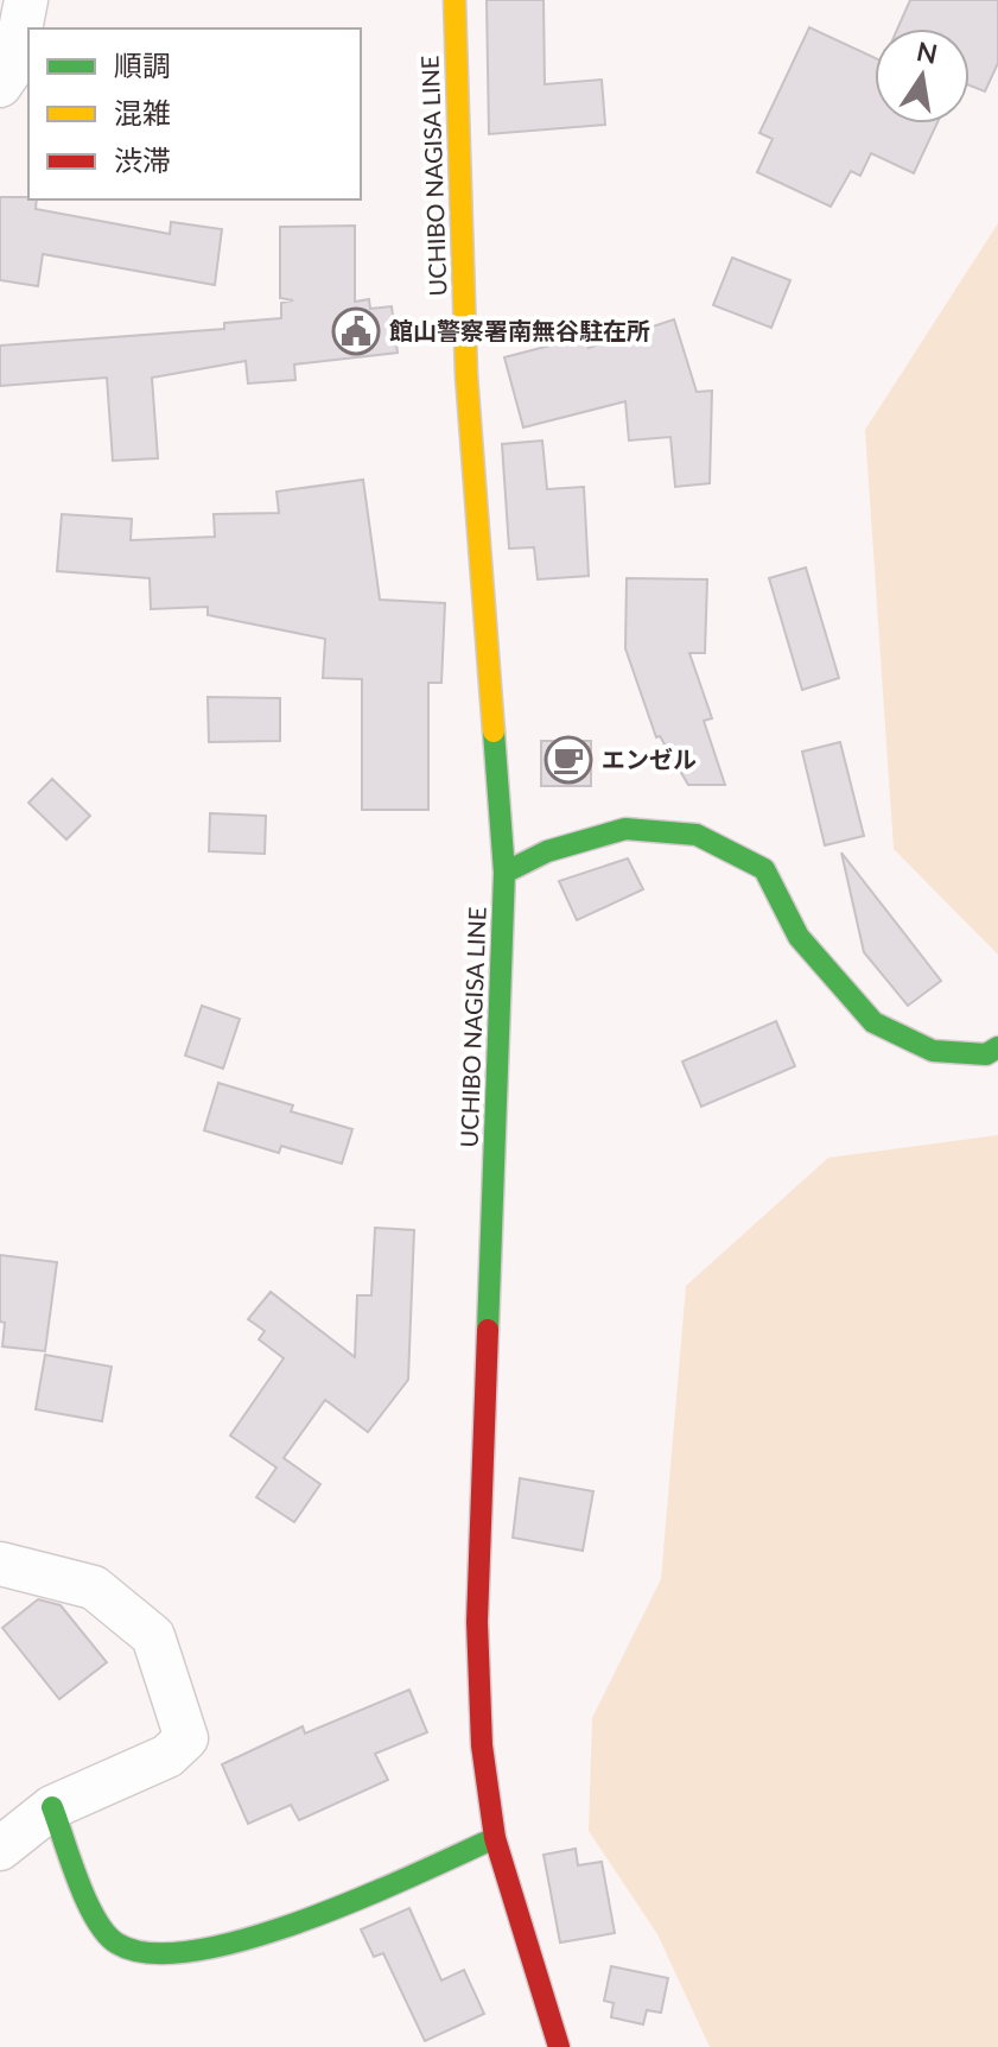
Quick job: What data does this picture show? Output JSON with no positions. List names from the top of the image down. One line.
{"streets":{"main road":["UCHIBO NAGISA LINE"]},"places":{"public building":["館山警察署南無谷駐在所"],"cafe":["エンゼル"]},"legend":["順調","混雑","渋滞"],"north":"top"}
